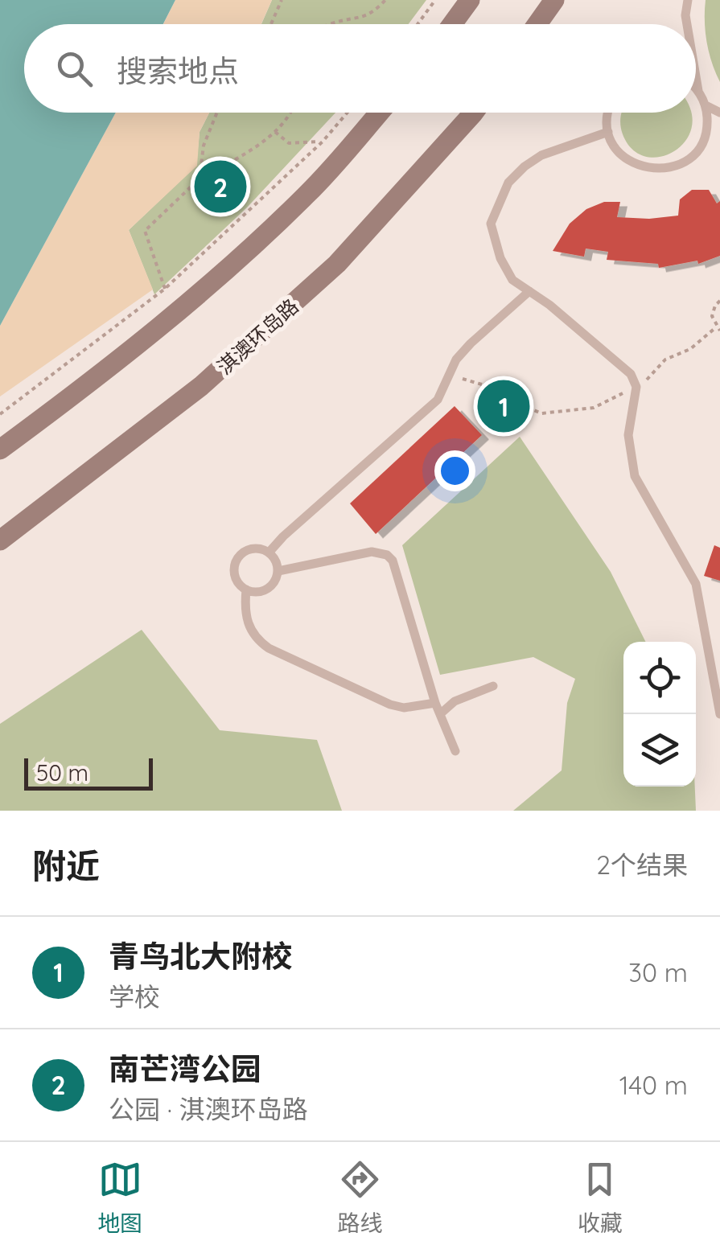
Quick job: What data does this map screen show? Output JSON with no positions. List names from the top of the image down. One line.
{"streets":{"main road":["淇澳环岛路"]},"scale_bar":"50 m","page":{"search":"搜索地点","pins":["2","1"],"scale":"50 m","heading":["附近","2个结果"],"list":[{"mark":"1","name":"青鸟北大附校","note":"学校","value":"30 m"},{"mark":"2","name":"南芒湾公园","note":"公园 · 淇澳环岛路","value":"140 m"}],"nav":["地图","路线","收藏"]}}
